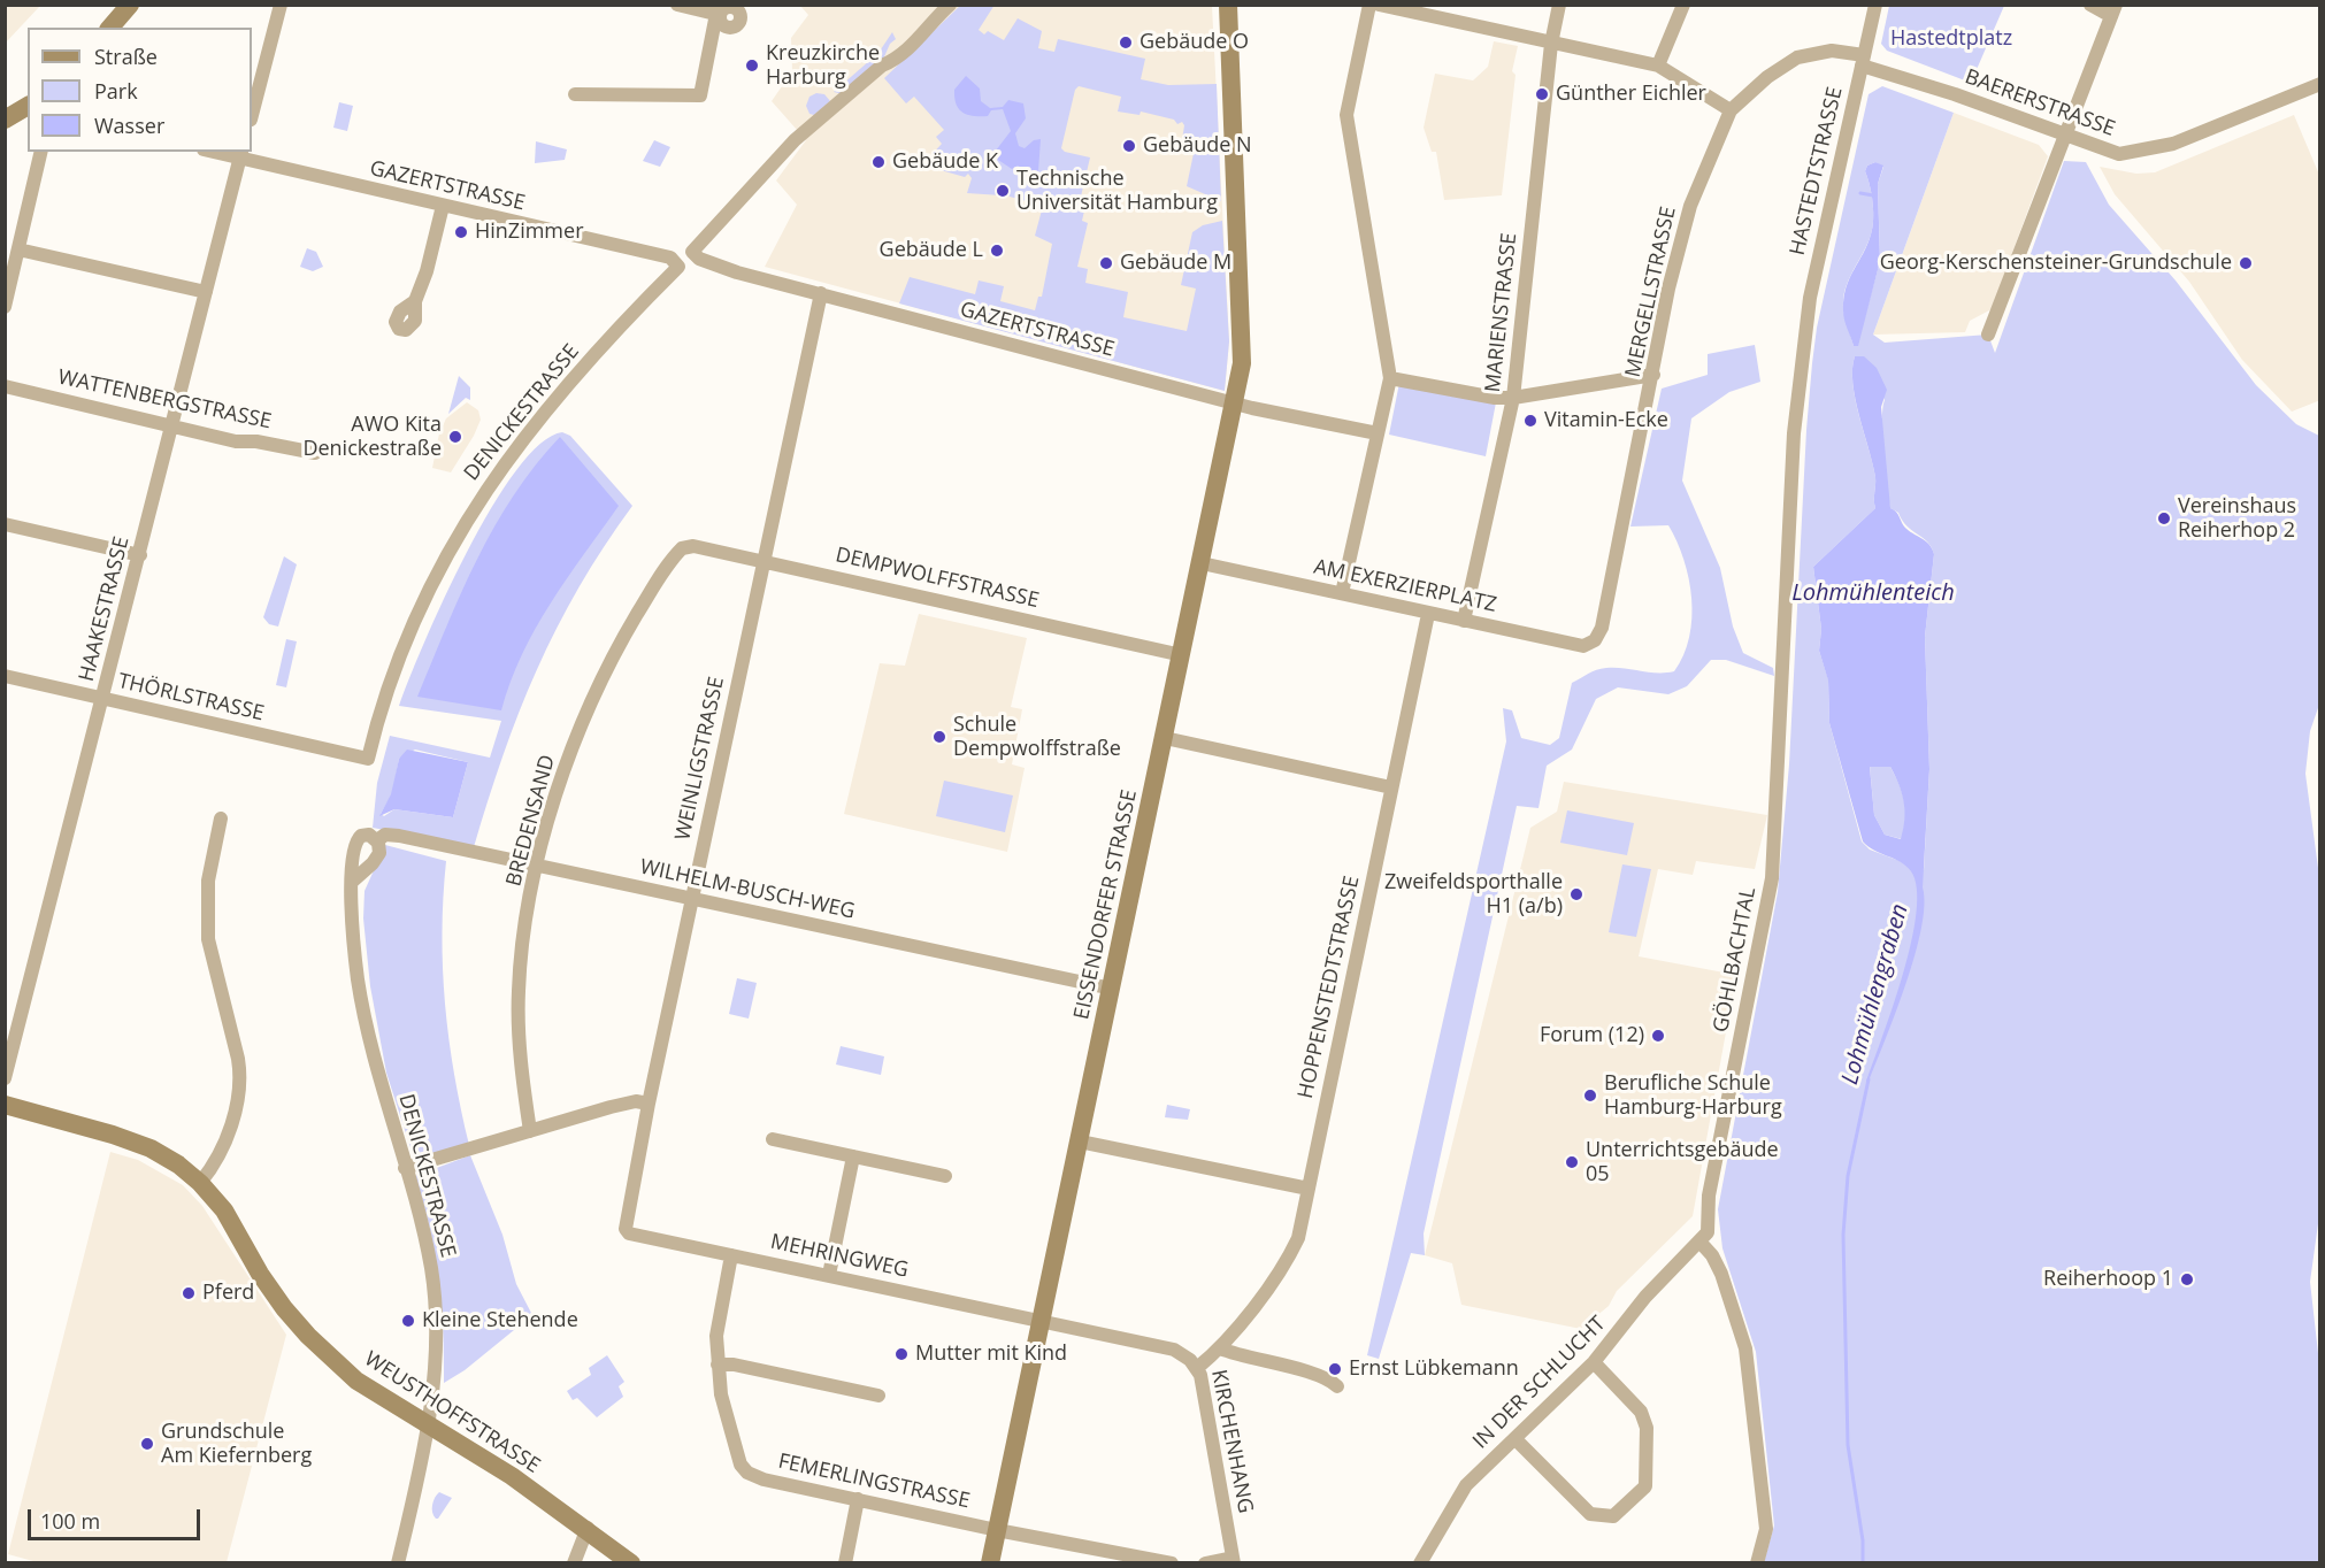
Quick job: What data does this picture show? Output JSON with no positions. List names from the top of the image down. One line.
{"streets":{"main road":["EISSENDORFER STRASSE","WEUSTHOFFSTRASSE"],"street":["BAERERSTRASSE","HASTEDTSTRASSE","GAZERTSTRASSE","MERGELLSTRASSE","MARIENSTRASSE","WATTENBERGSTRASSE","DENICKESTRASSE","DEMPWOLFFSTRASSE","AM EXERZIERPLATZ","HAAKESTRASSE","THÖRLSTRASSE","WEINLIGSTRASSE","BREDENSAND","WILHELM-BUSCH-WEG","GÖHLBACHTAL","HOPPENSTEDTSTRASSE","MEHRINGWEG","IN DER SCHLUCHT","KIRCHENHANG","FEMERLINGSTRASSE"]},"crossings":[["BAERERSTRASSE","HASTEDTSTRASSE"],["BAERERSTRASSE","MERGELLSTRASSE"],["HASTEDTSTRASSE","MERGELLSTRASSE"],["HASTEDTSTRASSE","GÖHLBACHTAL"],["GAZERTSTRASSE","DENICKESTRASSE"],["GAZERTSTRASSE","HAAKESTRASSE"],["GAZERTSTRASSE","WEINLIGSTRASSE"],["GAZERTSTRASSE","EISSENDORFER STRASSE"],["MERGELLSTRASSE","AM EXERZIERPLATZ"],["MARIENSTRASSE","AM EXERZIERPLATZ"],["WATTENBERGSTRASSE","HAAKESTRASSE"],["DENICKESTRASSE","THÖRLSTRASSE"],["DENICKESTRASSE","WILHELM-BUSCH-WEG"],["DENICKESTRASSE","WEUSTHOFFSTRASSE"],["DEMPWOLFFSTRASSE","WEINLIGSTRASSE"],["DEMPWOLFFSTRASSE","BREDENSAND"],["DEMPWOLFFSTRASSE","EISSENDORFER STRASSE"],["AM EXERZIERPLATZ","EISSENDORFER STRASSE"],["AM EXERZIERPLATZ","HOPPENSTEDTSTRASSE"],["HAAKESTRASSE","THÖRLSTRASSE"],["WEINLIGSTRASSE","WILHELM-BUSCH-WEG"],["WEINLIGSTRASSE","MEHRINGWEG"],["BREDENSAND","WILHELM-BUSCH-WEG"],["WILHELM-BUSCH-WEG","EISSENDORFER STRASSE"],["EISSENDORFER STRASSE","MEHRINGWEG"],["EISSENDORFER STRASSE","KIRCHENHANG"],["EISSENDORFER STRASSE","FEMERLINGSTRASSE"],["GÖHLBACHTAL","IN DER SCHLUCHT"],["HOPPENSTEDTSTRASSE","KIRCHENHANG"],["MEHRINGWEG","KIRCHENHANG"],["MEHRINGWEG","FEMERLINGSTRASSE"]],"water":["Lohmühlenteich","Lohmühlengraben"],"parks":["Hastedtplatz"],"places":["Gebäude O","Kreuzkirche Harburg","Günther Eichler","Gebäude N","Gebäude K","Technische Universität Hamburg","HinZimmer","Gebäude L","Gebäude M","Georg-Kerschensteiner-Grundschule","Vitamin-Ecke","AWO Kita Denickestraße","Vereinshaus Reiherhop 2","Schule Dempwolffstraße","Zweifeldsporthalle H1 (a/b)","Forum (12)","Berufliche Schule Hamburg-Harburg","Unterrichtsgebäude 05","Reiherhoop 1","Pferd","Kleine Stehende","Mutter mit Kind","Ernst Lübkemann","Grundschule Am Kiefernberg"],"legend":["Straße","Park","Wasser"],"scale_bar":"100 m"}
